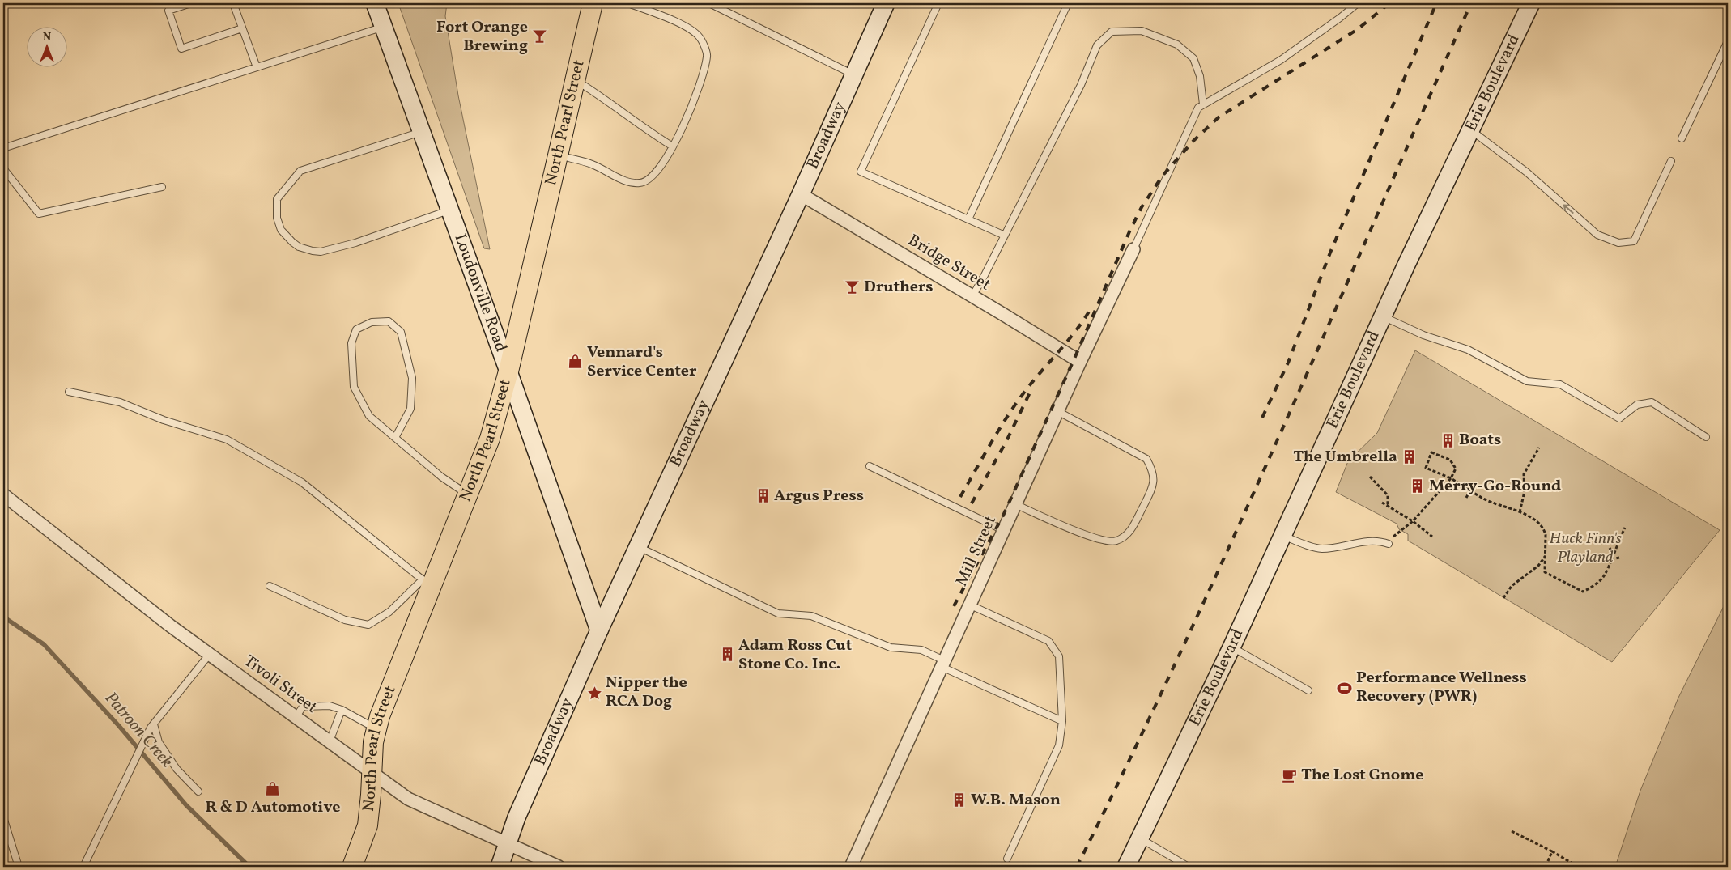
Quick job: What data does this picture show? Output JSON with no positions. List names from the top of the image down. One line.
{"streets":{"main road":["North Pearl Street"],"street":["Erie Boulevard","Broadway","Bridge Street","Loudonville Road","Mill Street","Tivoli Street"]},"crossings":[["North Pearl Street","Loudonville Road"],["North Pearl Street","Tivoli Street"],["Broadway","Bridge Street"],["Broadway","Loudonville Road"],["Broadway","Tivoli Street"],["Bridge Street","Mill Street"]],"water":["Patroon Creek"],"parks":["Huck Finn's Playland"],"places":{"bar":["Fort Orange Brewing","Druthers"],"shop":["Vennard's Service Center","R & D Automotive"],"building":["Boats","The Umbrella","Merry-Go-Round","Argus Press","Adam Ross Cut Stone Co. Inc.","W.B. Mason"],"sports":["Performance Wellness Recovery (PWR)"],"place":["Nipper the RCA Dog"],"cafe":["The Lost Gnome"]},"north":"top"}
